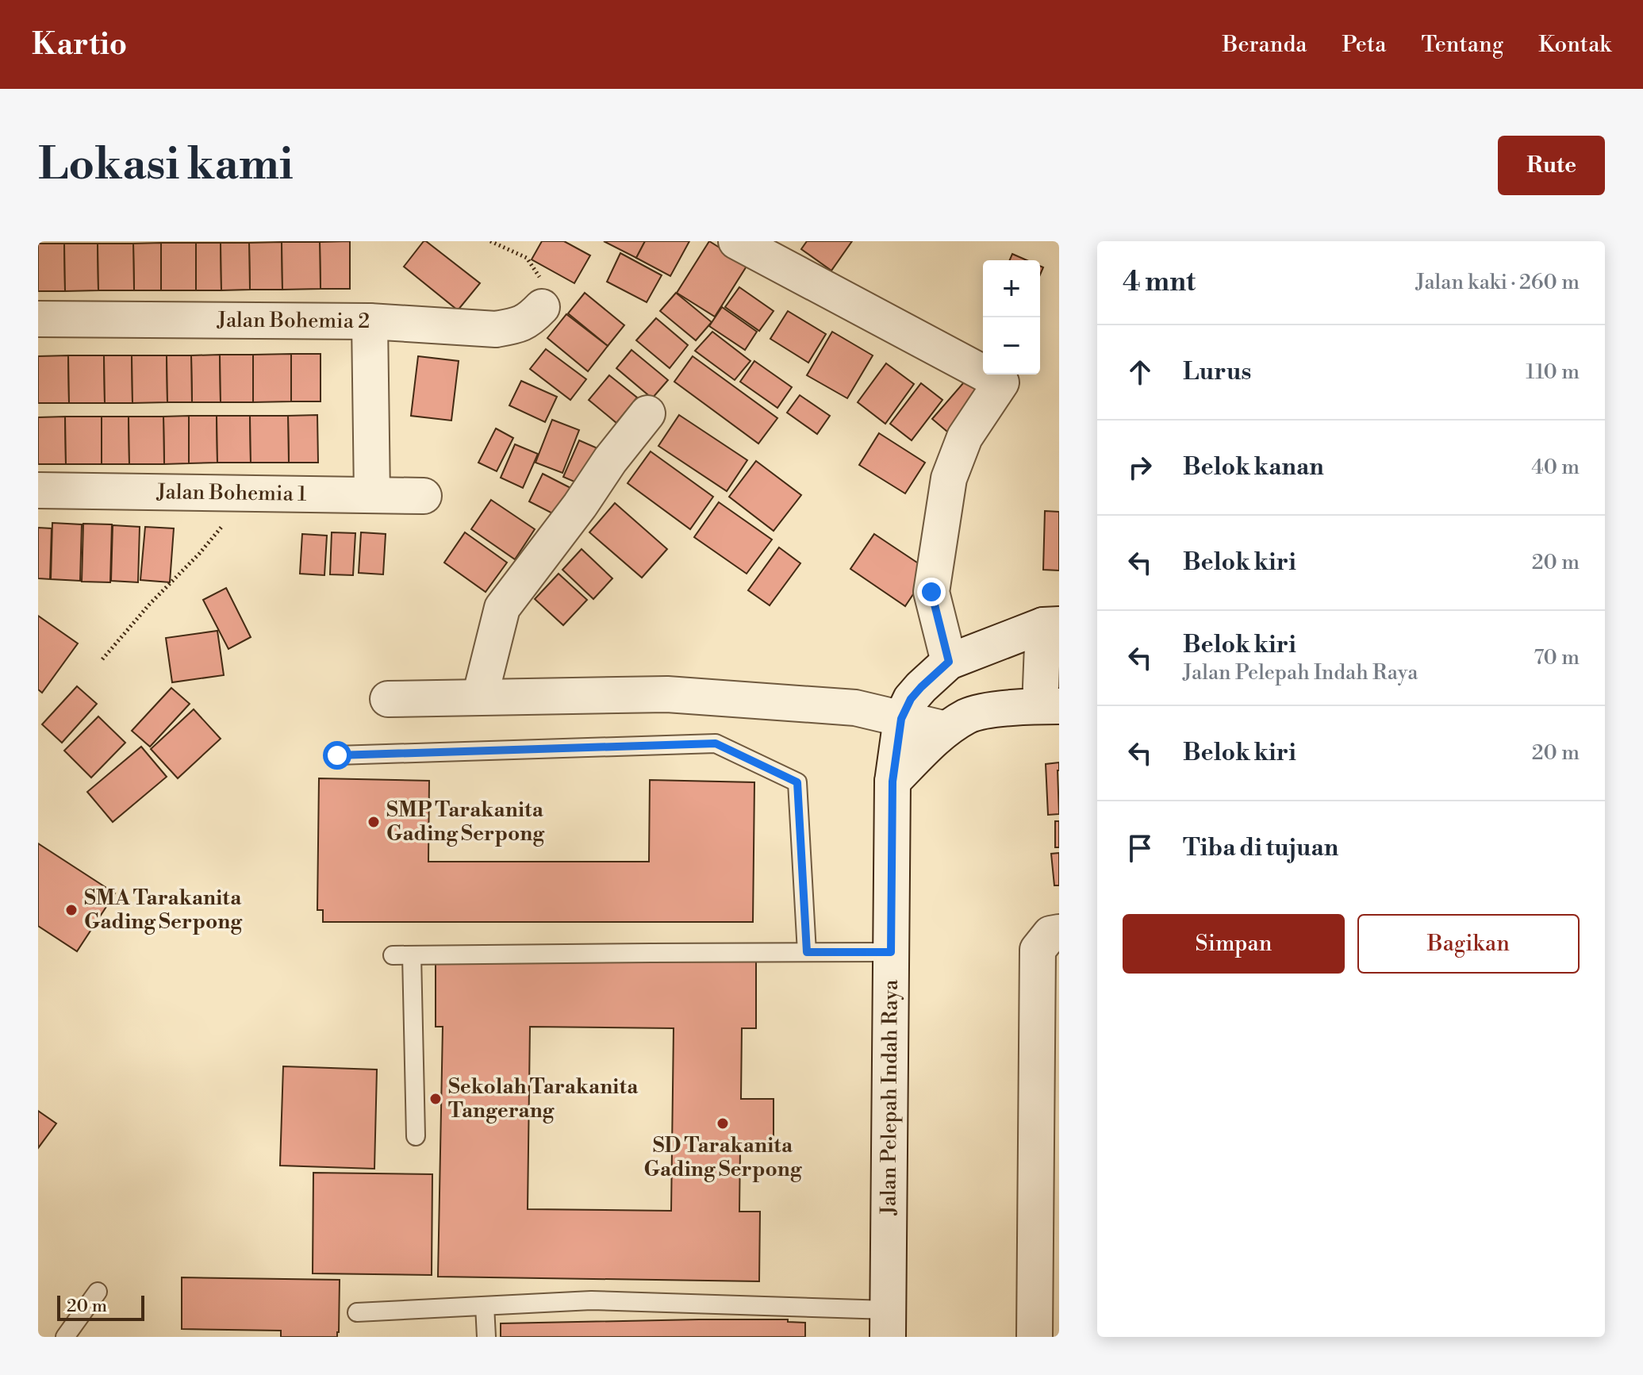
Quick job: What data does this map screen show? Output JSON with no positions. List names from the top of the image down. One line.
{"streets":{"street":["Jalan Bohemia 2","Jalan Bohemia 1","Jalan Pelepah Indah Raya"]},"places":["SMP Tarakanita Gading Serpong","SMA Tarakanita Gading Serpong","Sekolah Tarakanita Tangerang","SD Tarakanita Gading Serpong"],"scale_bar":"20 m","page":{"header":"Kartio","nav":["Beranda","Peta","Tentang","Kontak"],"buttons":["Rute",["Simpan","Bagikan"]],"title":"Lokasi kami","heading":["4 mnt","Jalan kaki · 260 m"],"map_buttons":["+","−"],"list":[["Lurus","110 m"],["Belok kanan","40 m"],["Belok kiri","20 m"],["Belok kiri","Jalan Pelepah Indah Raya","70 m"],["Belok kiri","20 m"],"Tiba di tujuan"],"scale":"20 m"}}
